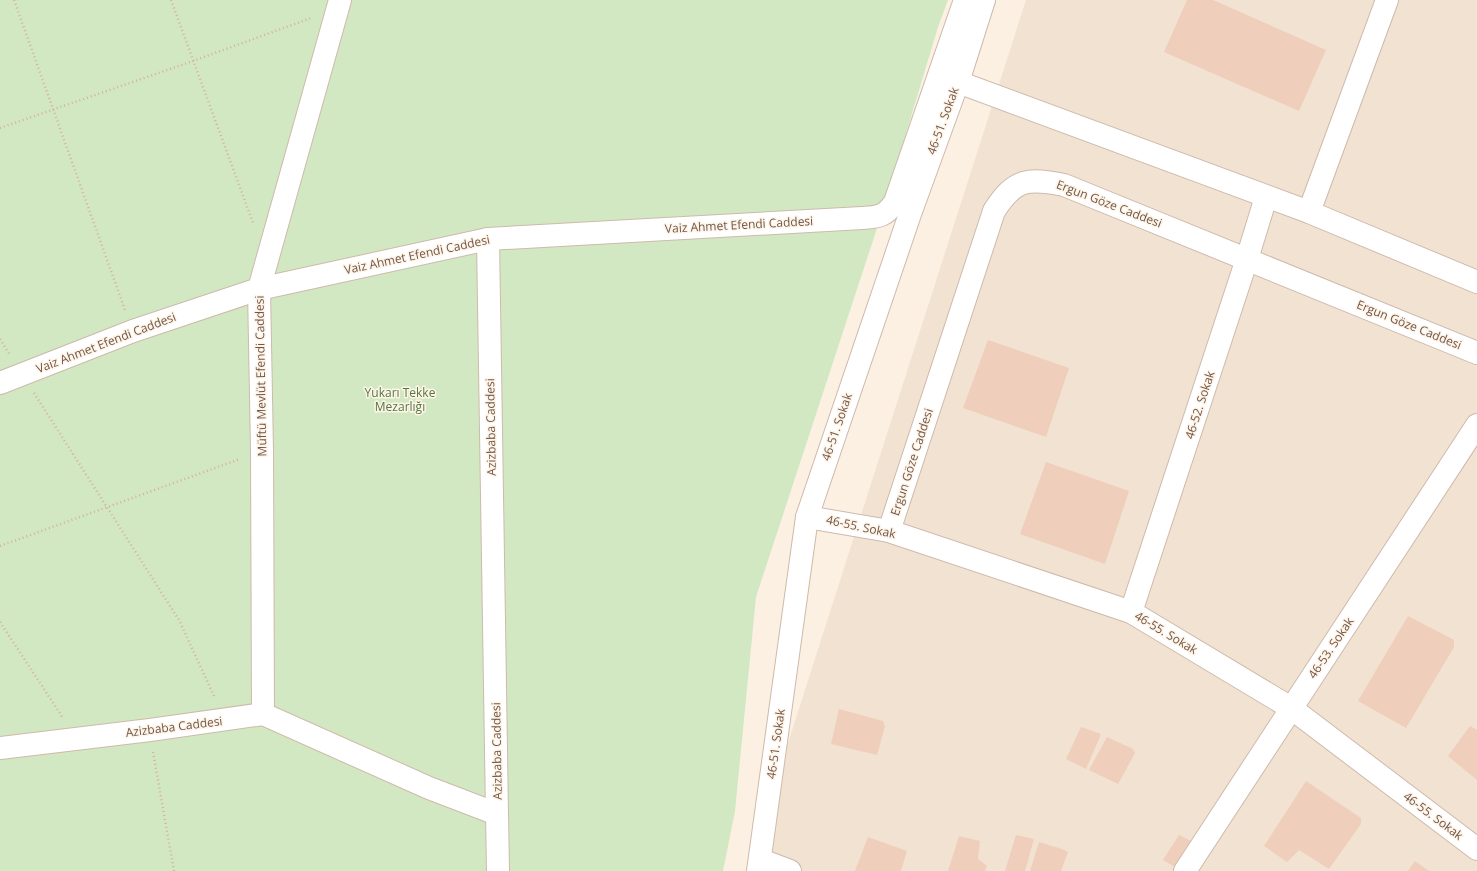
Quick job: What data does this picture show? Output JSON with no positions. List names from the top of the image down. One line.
{"streets":{"street":["46-51. Sokak","Ergun Göze Caddesi","Vaiz Ahmet Efendi Caddesi","Müftü Mevlüt Efendi Caddesi","46-52. Sokak","Azizbaba Caddesi","46-55. Sokak","46-53. Sokak"]},"crossings":[["46-51. Sokak","Vaiz Ahmet Efendi Caddesi"],["46-51. Sokak","46-55. Sokak"],["Ergun Göze Caddesi","46-52. Sokak"],["Ergun Göze Caddesi","46-55. Sokak"],["Vaiz Ahmet Efendi Caddesi","Müftü Mevlüt Efendi Caddesi"],["Vaiz Ahmet Efendi Caddesi","Azizbaba Caddesi"],["Müftü Mevlüt Efendi Caddesi","Azizbaba Caddesi"],["46-52. Sokak","46-55. Sokak"],["46-55. Sokak","46-53. Sokak"]],"parks":["Yukarı Tekke Mezarlığı"]}
